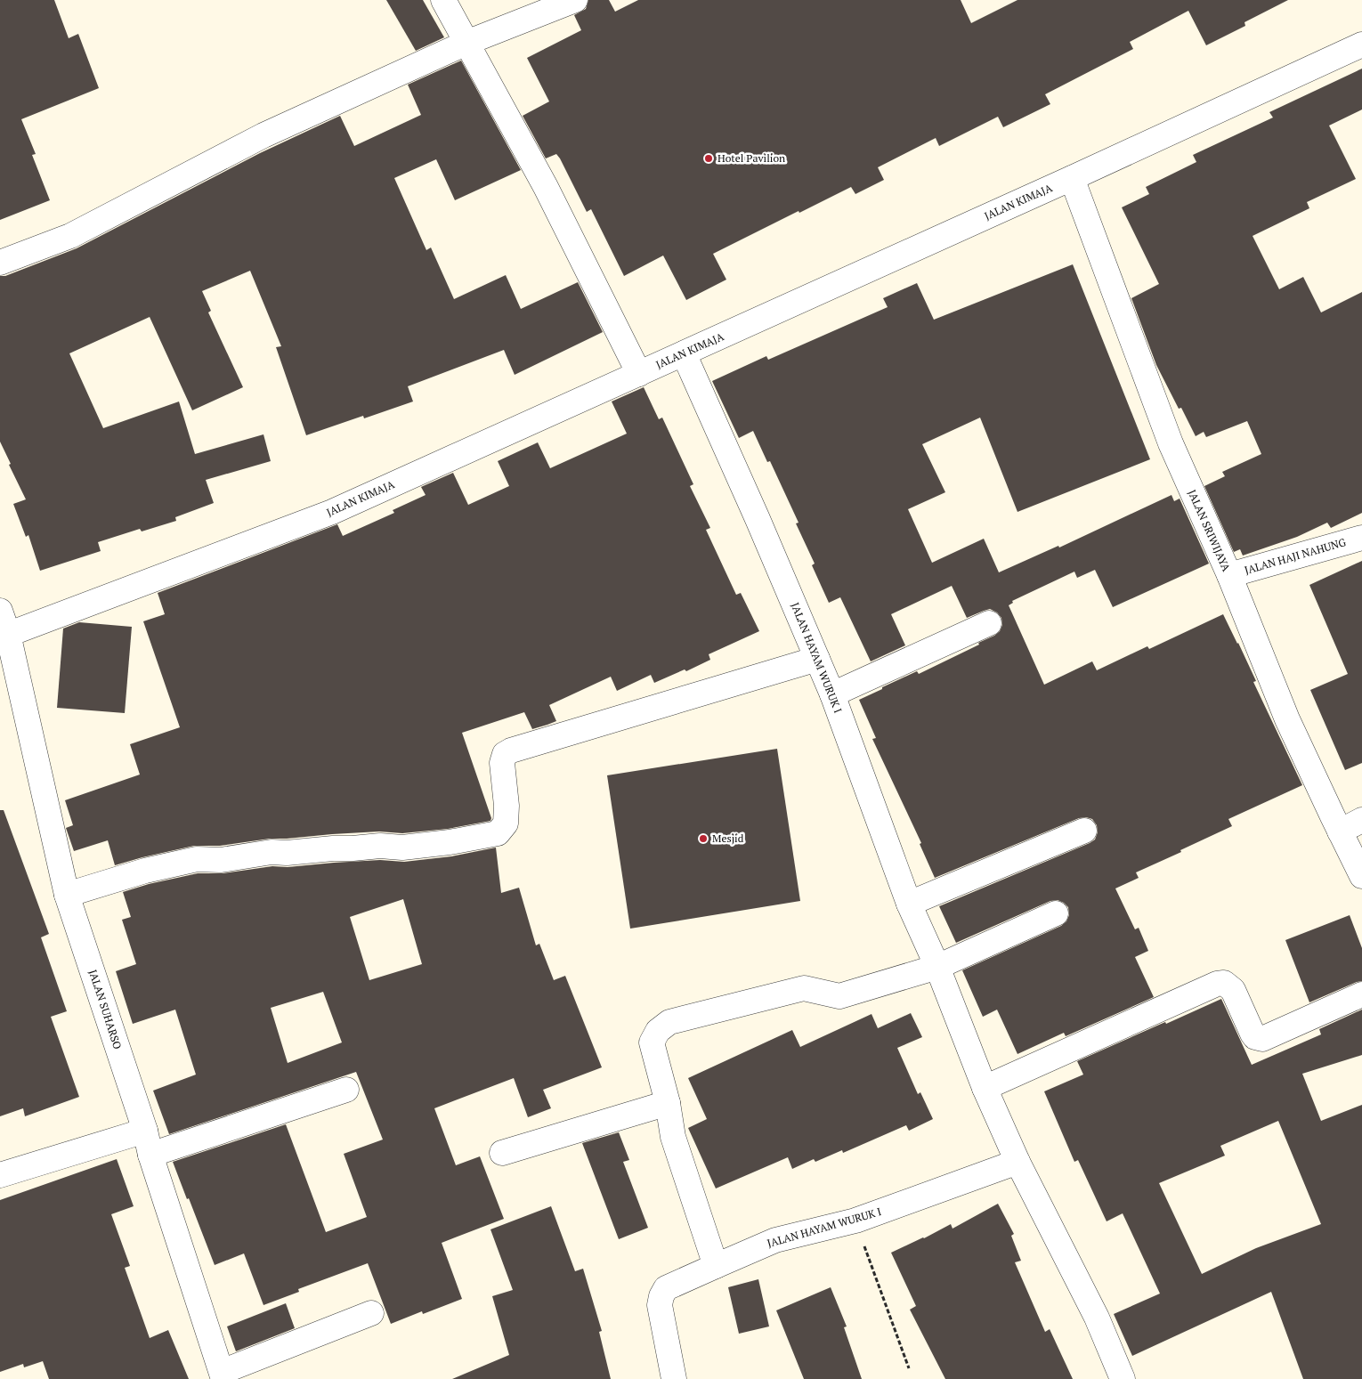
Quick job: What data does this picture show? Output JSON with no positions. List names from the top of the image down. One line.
{"streets":{"street":["JALAN KIMAJA","JALAN SRIWIJAYA","JALAN HAJI NAHUNG","JALAN HAYAM WURUK I","JALAN SUHARSO"]},"crossings":[["JALAN KIMAJA","JALAN SRIWIJAYA"],["JALAN KIMAJA","JALAN HAYAM WURUK I"],["JALAN KIMAJA","JALAN SUHARSO"],["JALAN SRIWIJAYA","JALAN HAJI NAHUNG"]],"places":["Hotel Pavilion","Mesjid"]}
